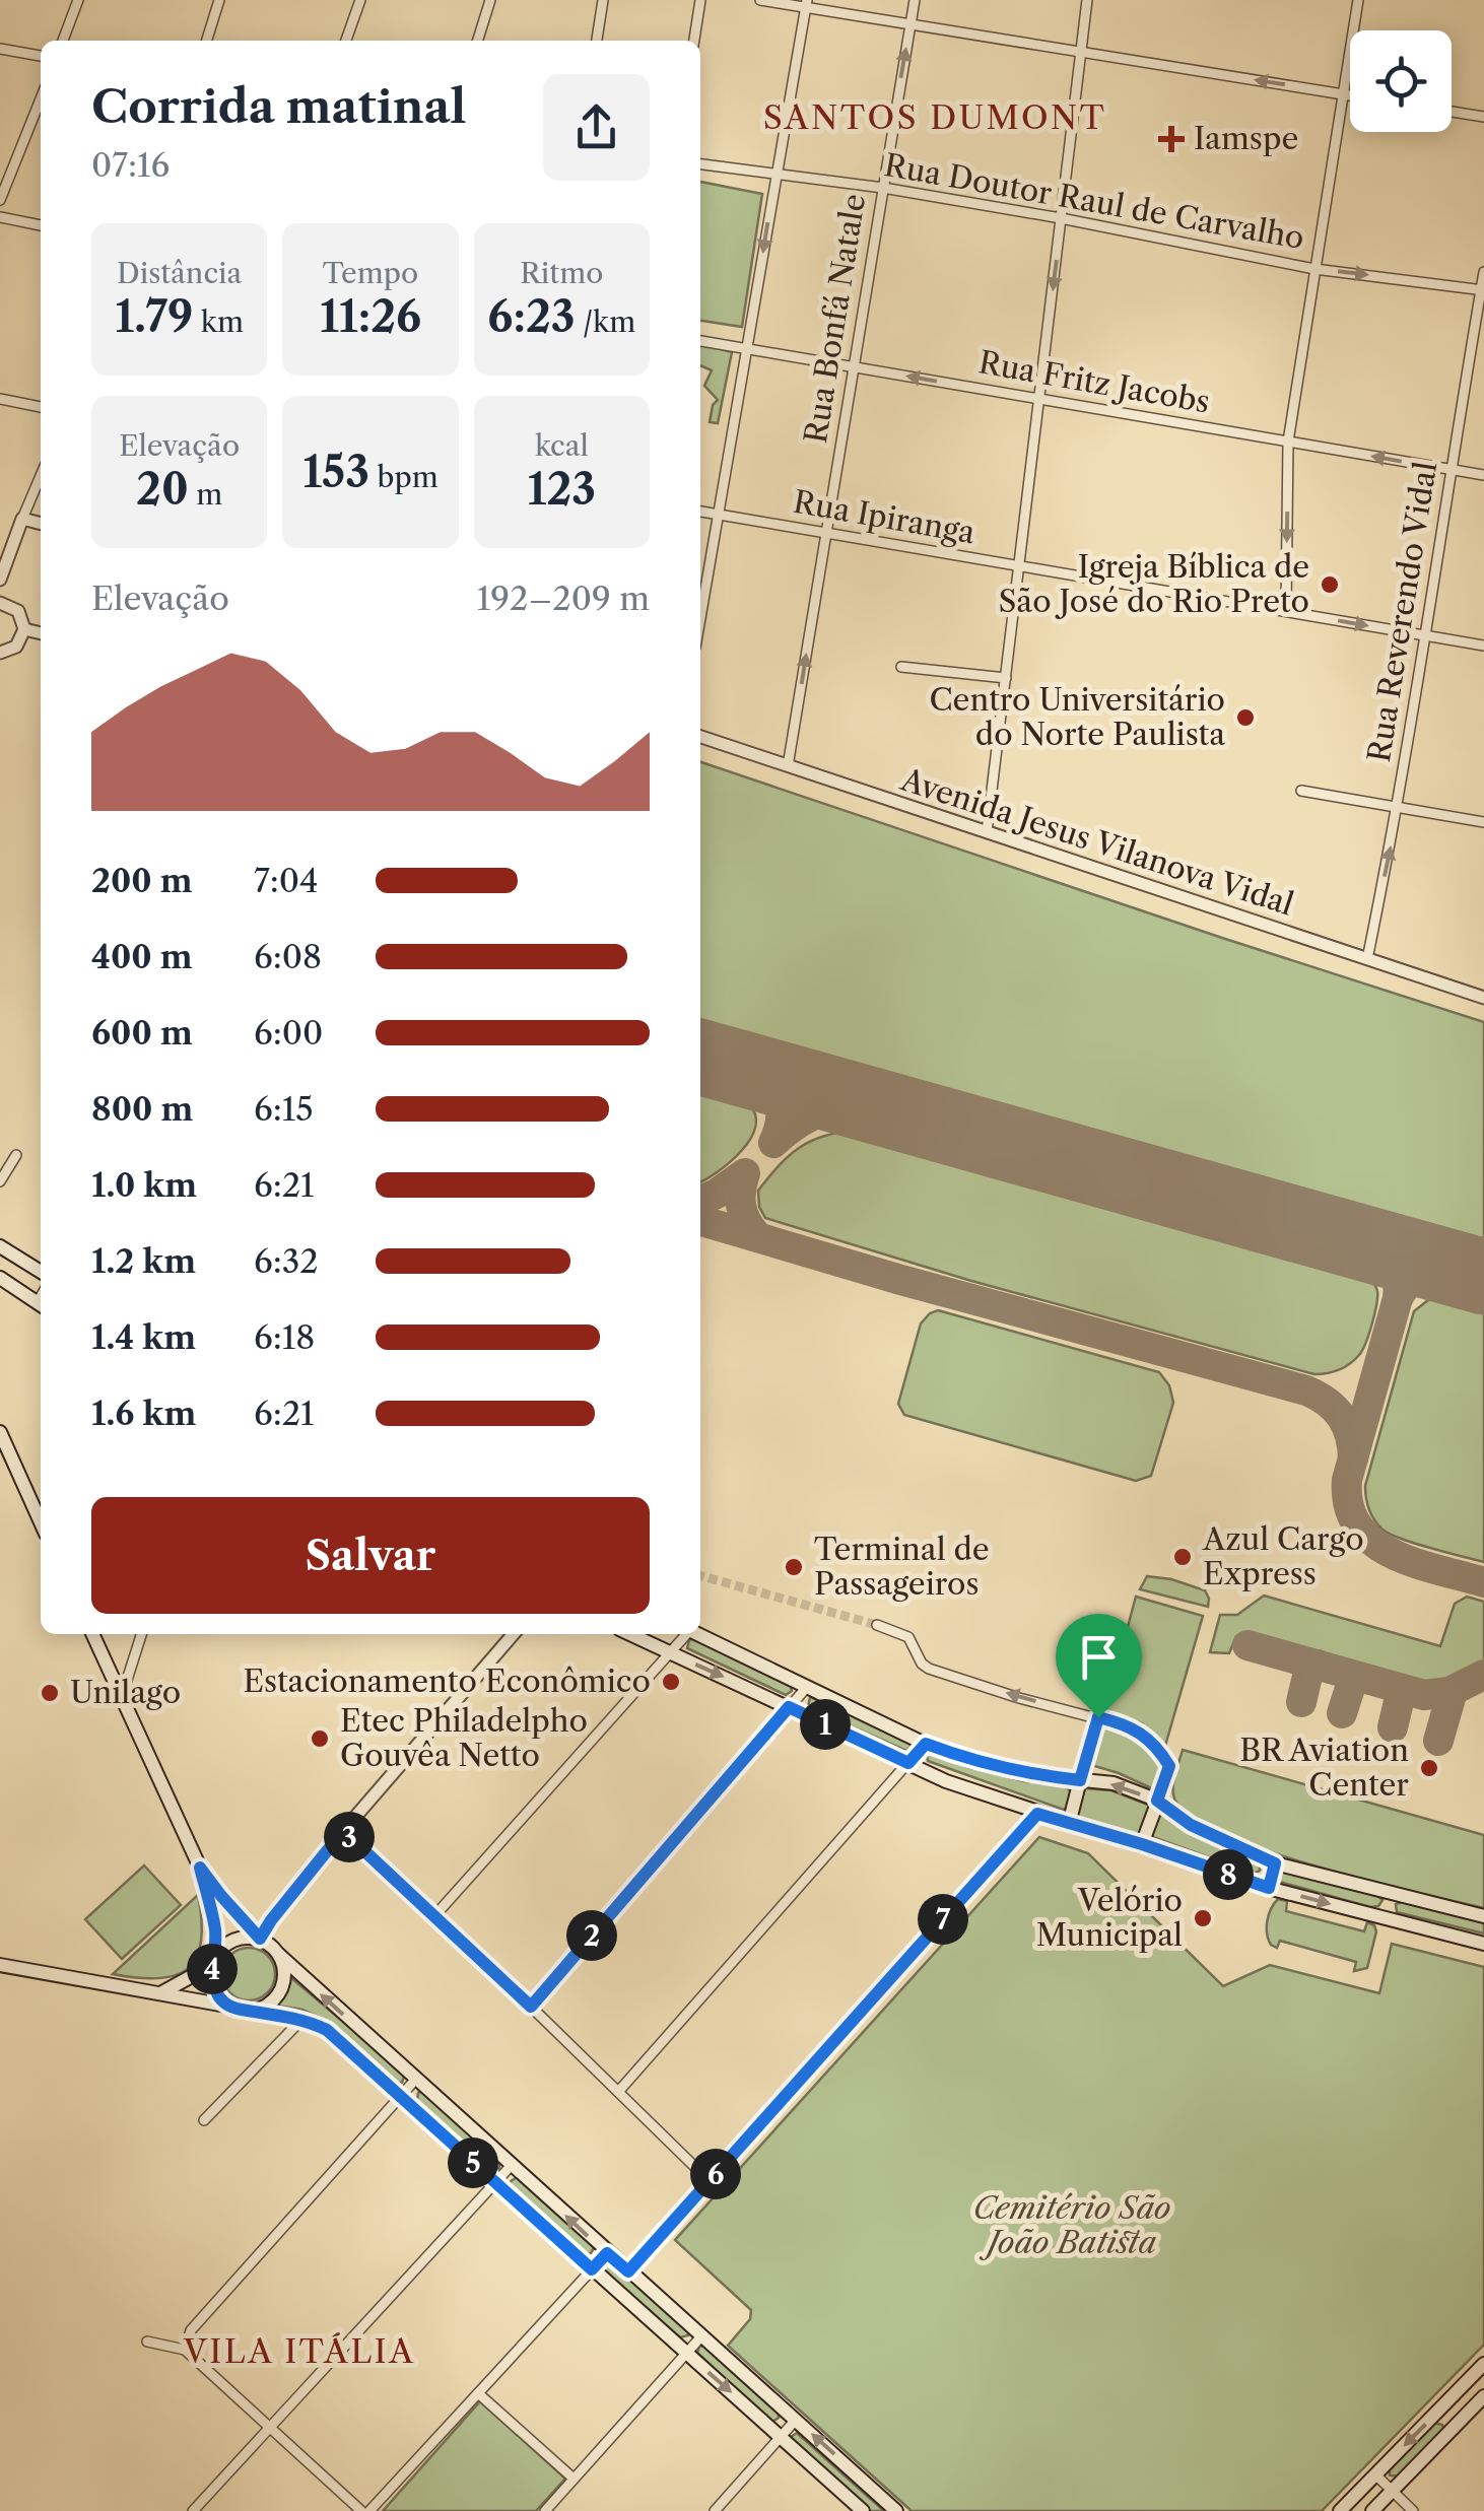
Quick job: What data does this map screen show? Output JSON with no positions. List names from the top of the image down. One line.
{"streets":{"street":["Rua Doutor Raul de Carvalho","Rua Bonfá Natale","Rua Fritz Jacobs","Rua Ipiranga","Rua Reverendo Vidal","Avenida Jesus Vilanova Vidal"]},"crossings":[["Rua Doutor Raul de Carvalho","Rua Bonfá Natale"],["Rua Doutor Raul de Carvalho","Rua Reverendo Vidal"],["Rua Bonfá Natale","Rua Fritz Jacobs"],["Rua Bonfá Natale","Rua Ipiranga"],["Rua Bonfá Natale","Avenida Jesus Vilanova Vidal"],["Rua Fritz Jacobs","Rua Reverendo Vidal"],["Rua Ipiranga","Rua Reverendo Vidal"],["Rua Reverendo Vidal","Avenida Jesus Vilanova Vidal"]],"one_way":["Rua Bonfá Natale","Rua Fritz Jacobs"],"districts":["SANTOS DUMONT","VILA ITÁLIA"],"parks":["Cemitério São João Batista"],"places":{"health":["Iamspe"],"other":["Igreja Bíblica de São José do Rio Preto","Centro Universitário do Norte Paulista","Azul Cargo Express","Terminal de Passageiros","Estacionamento Econômico","Unilago","Etec Philadelpho Gouvêa Netto","BR Aviation Center","Velório Municipal"]},"page":{"heading":["Corrida matinal","07:16"],"stats":[["Distância","1.79 km"],["Tempo","11:26"],["Ritmo","6:23 /km"],["Elevação","20 m"],["153 bpm"],["kcal","123"]],"chart":["Elevação","192–209 m"],"list":[{"name":"200 m","note":"7:04"},{"name":"400 m","note":"6:08"},{"name":"600 m","note":"6:00"},{"name":"800 m","note":"6:15"},{"name":"1.0 km","note":"6:21"},{"name":"1.2 km","note":"6:32"},{"name":"1.4 km","note":"6:18"},{"name":"1.6 km","note":"6:21"}],"buttons":"Salvar","pins":["1","3","8","7","2","4","5","6"]}}
